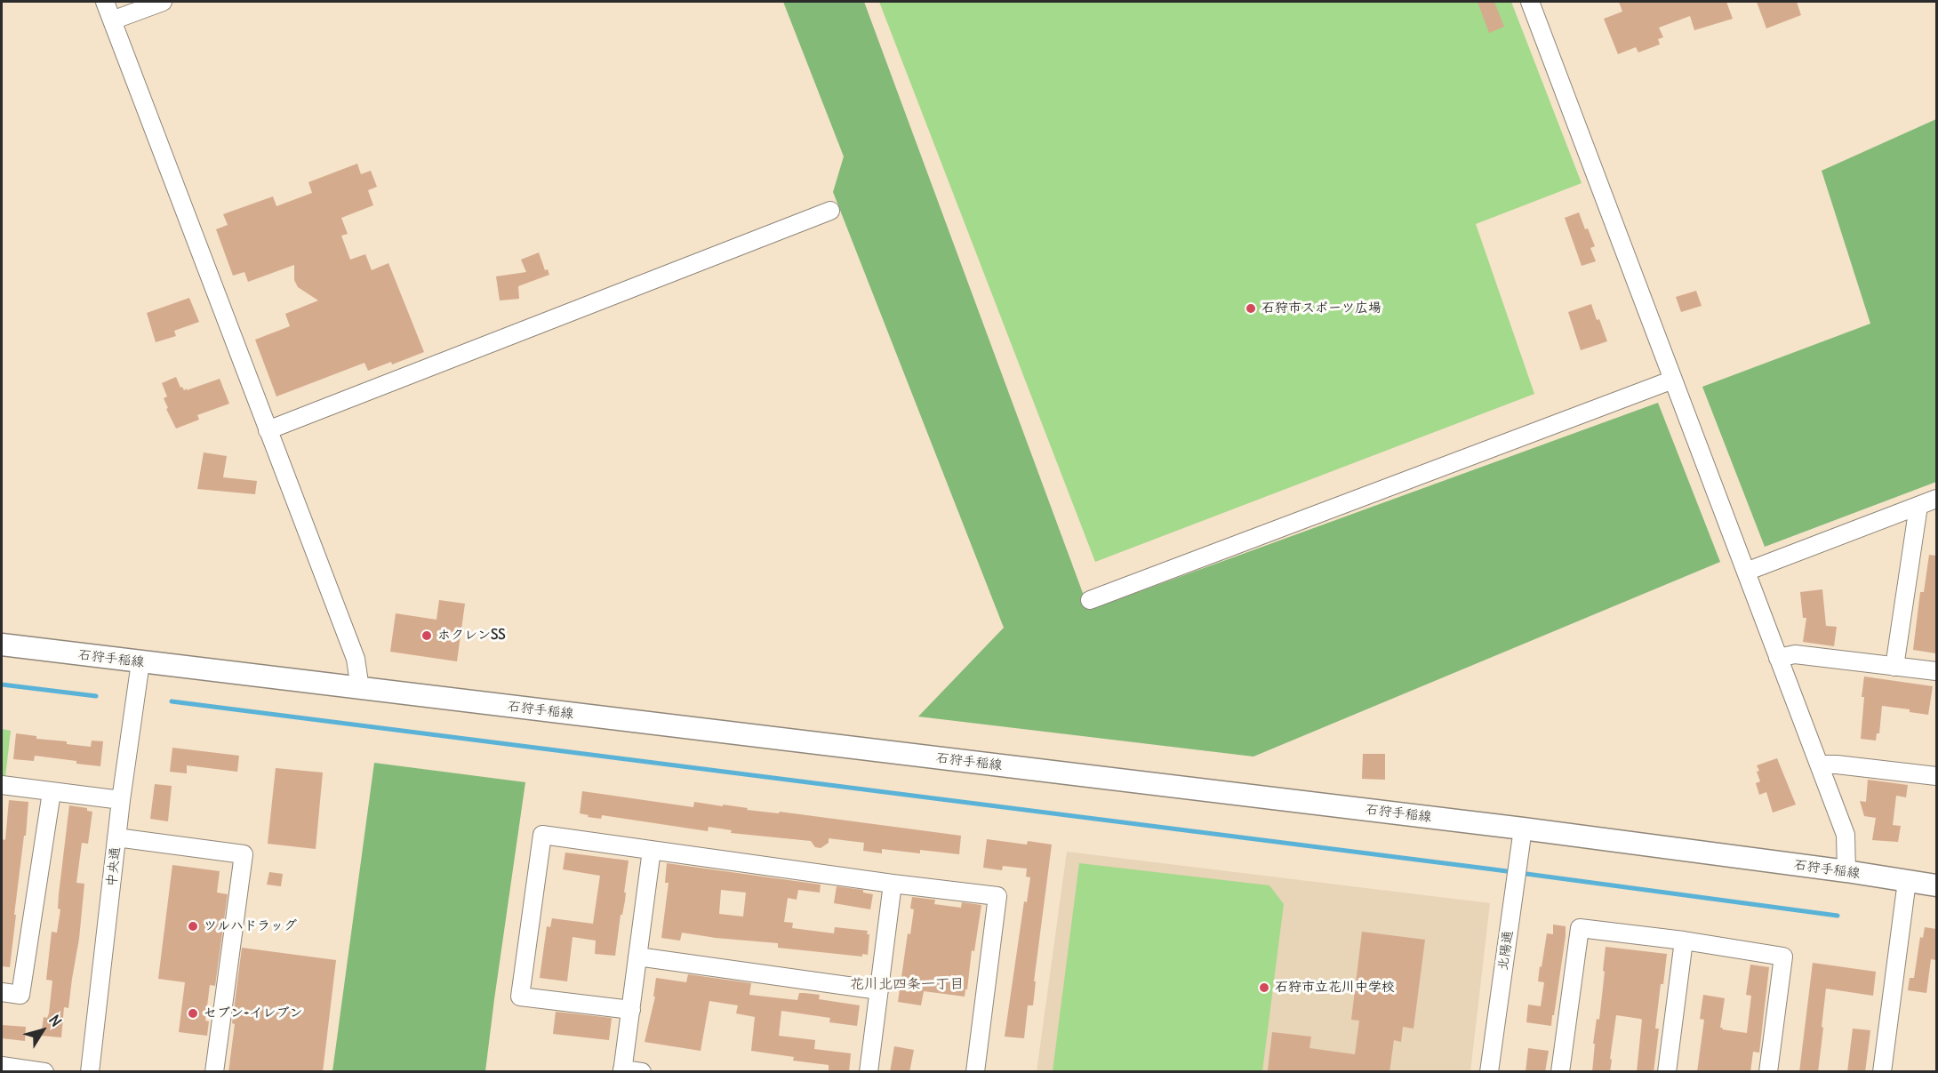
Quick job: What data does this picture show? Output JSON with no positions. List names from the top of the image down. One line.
{"streets":{"main road":["石狩手稲線"],"street":["中央通","北陽通"]},"crossings":[["石狩手稲線","中央通"],["石狩手稲線","北陽通"]],"districts":["花川北四条一丁目"],"places":["石狩市スポーツ広場","ホクレンSS","ツルハドラッグ","石狩市立花川中学校","セブン-イレブン"],"north":"top right"}
